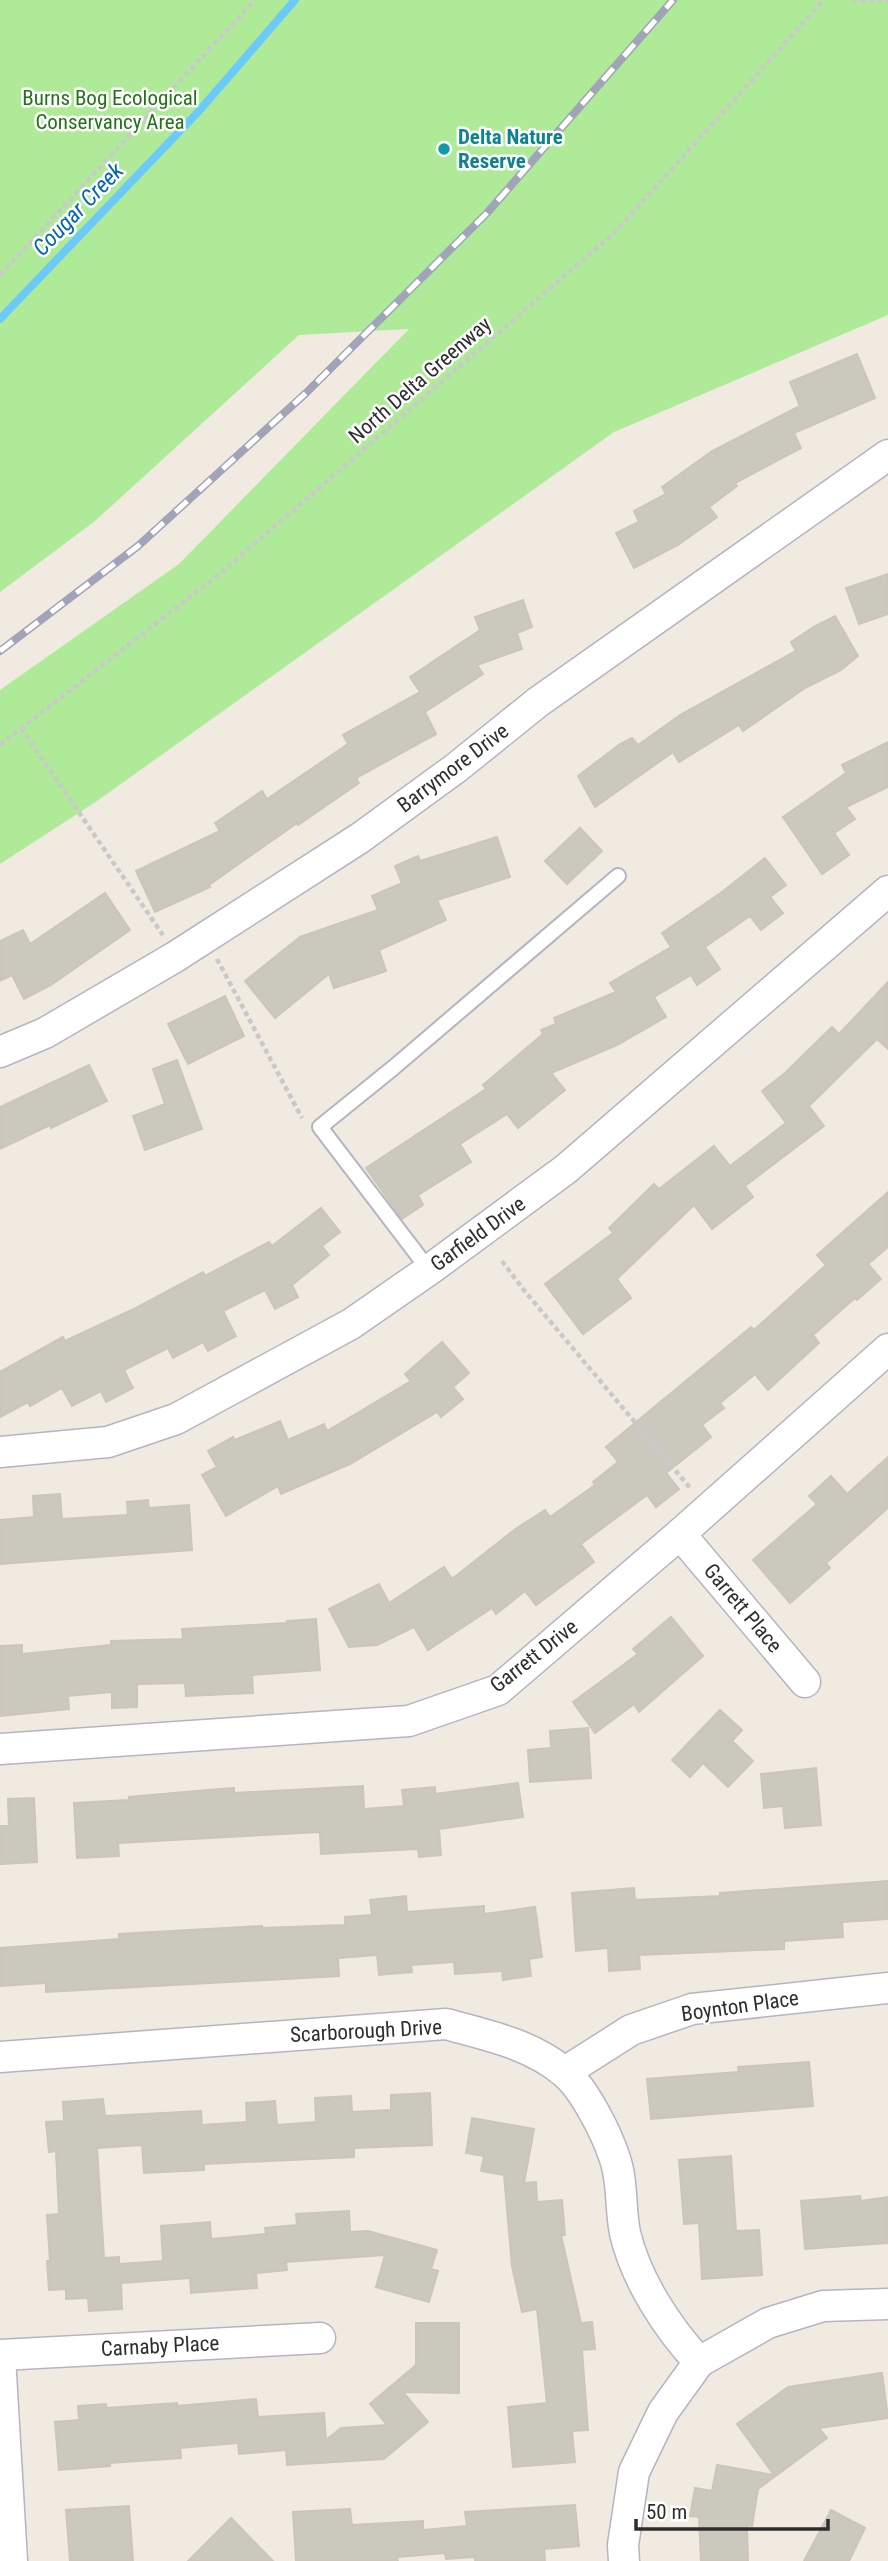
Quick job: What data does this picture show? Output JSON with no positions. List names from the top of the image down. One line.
{"streets":{"street":["Barrymore Drive","Garfield Drive","Garrett Place","Garrett Drive","Boynton Place","Scarborough Drive","Carnaby Place"],"path":["North Delta Greenway"]},"crossings":[["Garrett Place","Garrett Drive"],["Boynton Place","Scarborough Drive"]],"water":["Cougar Creek"],"parks":["Burns Bog Ecological Conservancy Area"],"places":["Delta Nature Reserve"],"scale_bar":"50 m"}
